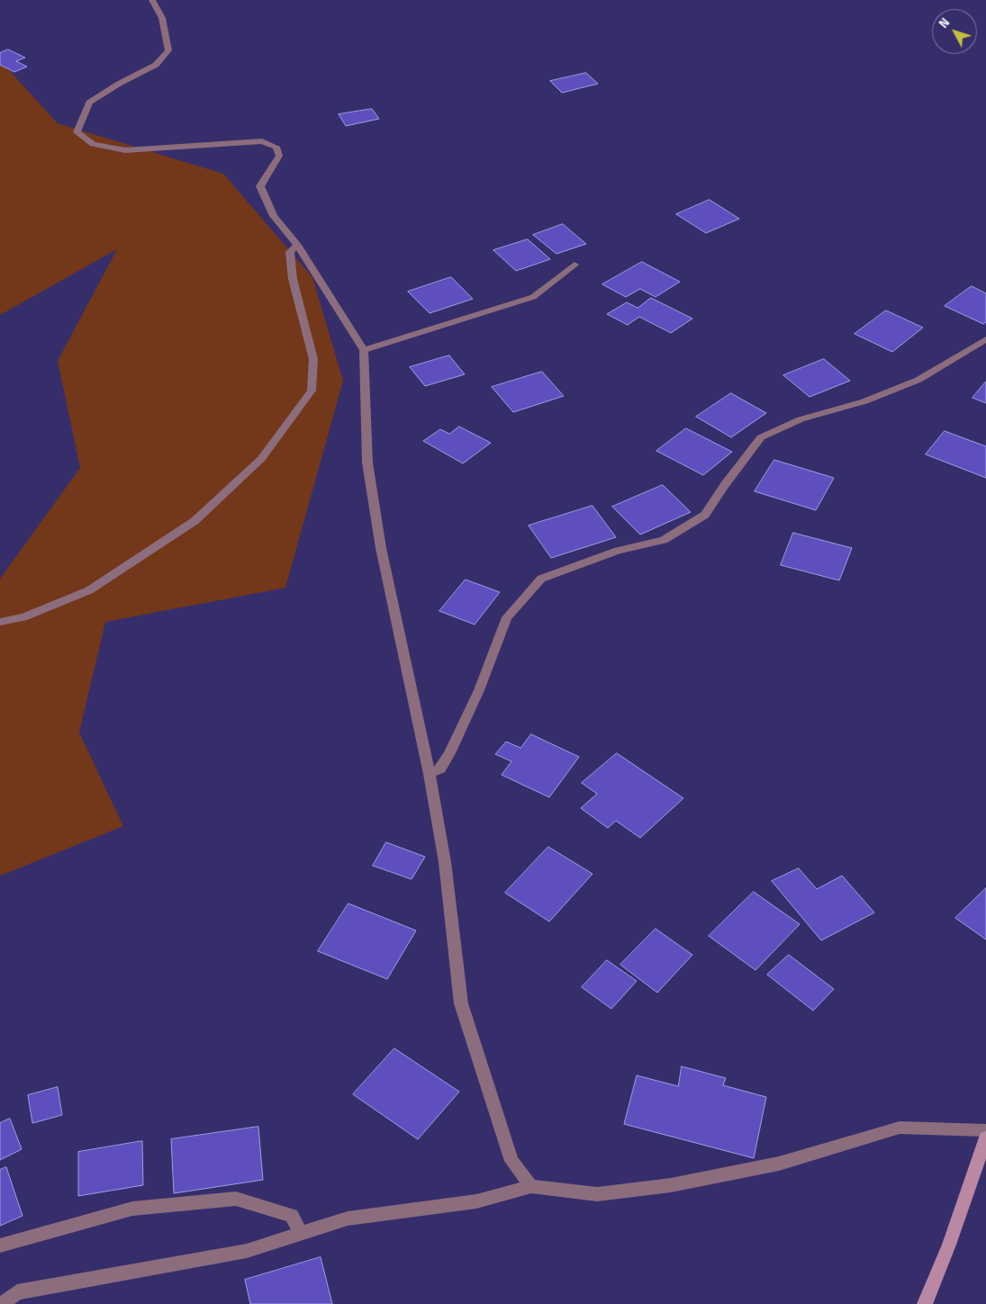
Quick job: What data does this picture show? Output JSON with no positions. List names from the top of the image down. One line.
{"north":"top left"}
